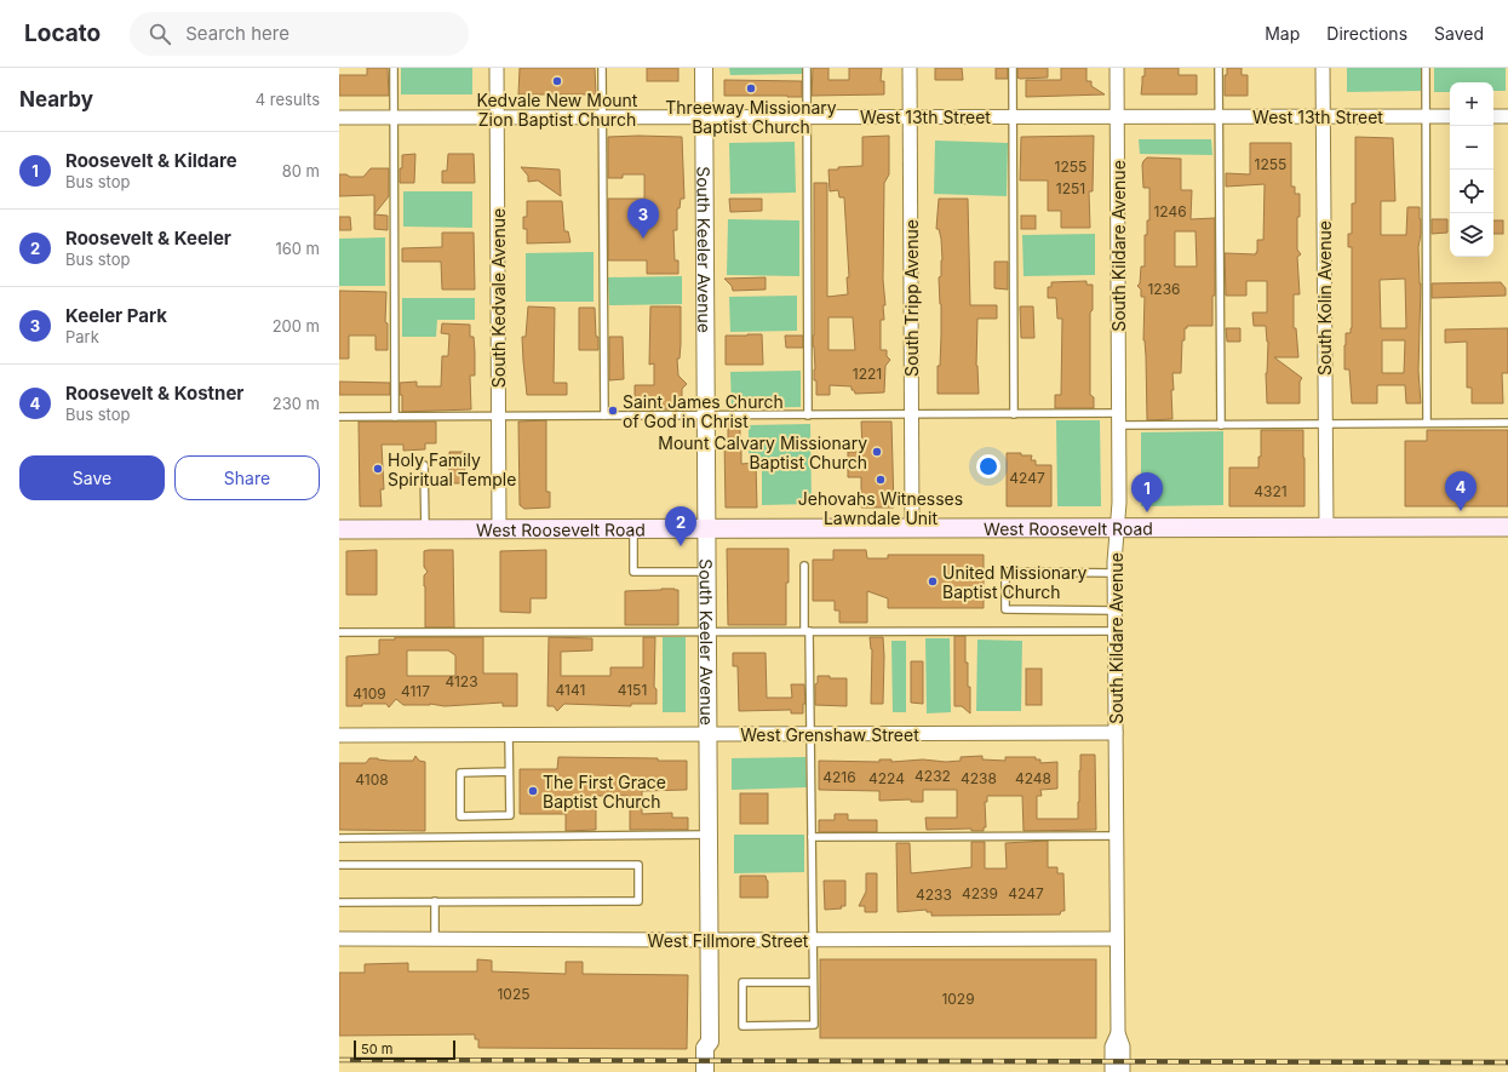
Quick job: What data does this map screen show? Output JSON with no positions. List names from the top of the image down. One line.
{"streets":{"main road":["West Roosevelt Road"],"street":["West 13th Street","South Kildare Avenue","South Keeler Avenue","South Kedvale Avenue","South Tripp Avenue","South Kolin Avenue","West Grenshaw Street","West Fillmore Street"]},"crossings":[["West 13th Street","South Kildare Avenue"],["West 13th Street","South Keeler Avenue"],["West 13th Street","South Kedvale Avenue"],["West 13th Street","South Tripp Avenue"],["West 13th Street","South Kolin Avenue"],["South Kildare Avenue","West Roosevelt Road"],["South Kildare Avenue","West Grenshaw Street"],["South Kildare Avenue","West Fillmore Street"],["South Keeler Avenue","West Roosevelt Road"],["South Keeler Avenue","West Grenshaw Street"],["South Keeler Avenue","West Fillmore Street"],["South Kedvale Avenue","West Roosevelt Road"],["South Tripp Avenue","West Roosevelt Road"],["South Kolin Avenue","West Roosevelt Road"]],"places":["Kedvale New Mount Zion Baptist Church","Threeway Missionary Baptist Church","Saint James Church of God in Christ","Mount Calvary Missionary Baptist Church","Holy Family Spiritual Temple","Jehovahs Witnesses Lawndale Unit","United Missionary Baptist Church","The First Grace Baptist Church"],"house_numbers":["1255","1255","1251","1246","1236","1221","4247","4321","4123","4141","4151","4117","4109","4232","4216","4224","4238","4248","4108","4239","4247","4233","1025","1029"],"scale_bar":"50 m","page":{"header":"Locato","search":"Search here","nav":["Map","Directions","Saved"],"heading":["Nearby","4 results"],"map_buttons":["+","−"],"list":[{"mark":"1","name":"Roosevelt & Kildare","note":"Bus stop","value":"80 m"},{"mark":"2","name":"Roosevelt & Keeler","note":"Bus stop","value":"160 m"},{"mark":"3","name":"Keeler Park","note":"Park","value":"200 m"},{"mark":"4","name":"Roosevelt & Kostner","note":"Bus stop","value":"230 m"}],"pins":["3","4","1","2"],"buttons":["Save","Share"],"scale":"50 m"}}
